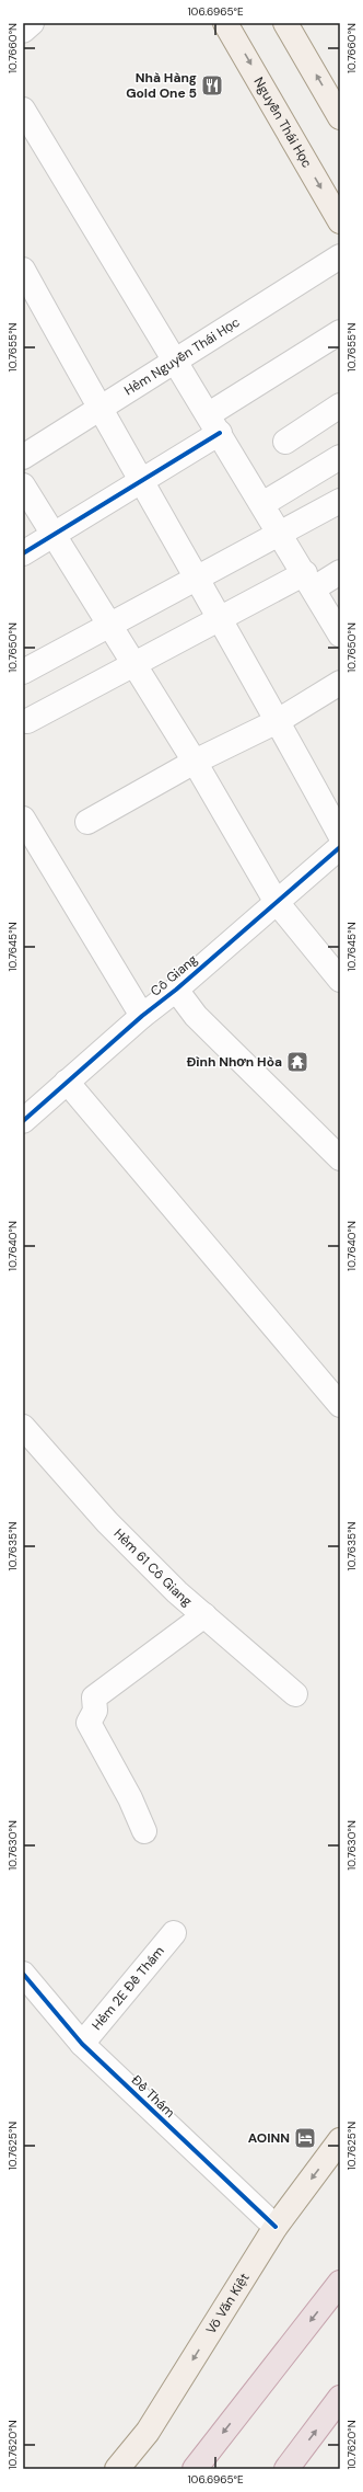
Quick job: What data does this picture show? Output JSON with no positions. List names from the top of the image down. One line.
{"streets":{"main road":["Nguyễn Thái Học","Võ Văn Kiệt"],"street":["Hẻm Nguyễn Thái Học","Cô Giang","Hẻm 61 Cô Giang","Hẻm 2E Đề Thám","Ðề Thám"]},"crossings":[["Hẻm 2E Đề Thám","Ðề Thám"],["Ðề Thám","Võ Văn Kiệt"]],"one_way":["Võ Văn Kiệt"],"places":{"restaurant":["Nhà Hàng Gold One 5"],"temple":["Đình Nhơn Hòa"],"hotel":["AOINN"]},"coordinates":["106.6965°E","10.7660°N","10.7655°N","10.7650°N","10.7645°N","10.7640°N","10.7635°N","10.7630°N","10.7625°N","10.7620°N"]}
